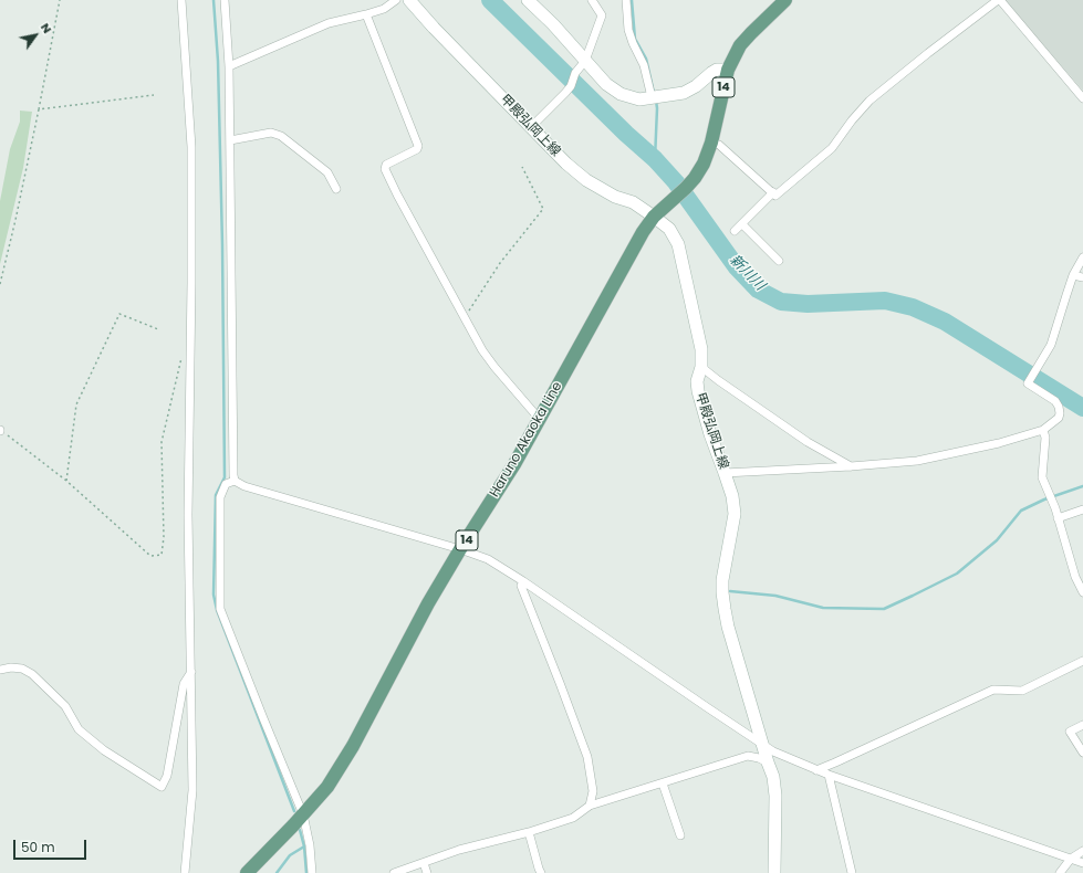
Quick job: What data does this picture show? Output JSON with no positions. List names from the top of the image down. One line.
{"streets":{"main road":["14","甲殿弘岡上線","Haruno Akaoka Line"]},"crossings":[["甲殿弘岡上線","Haruno Akaoka Line"]],"water":["新川川"],"scale_bar":"50 m","north":"top right"}
